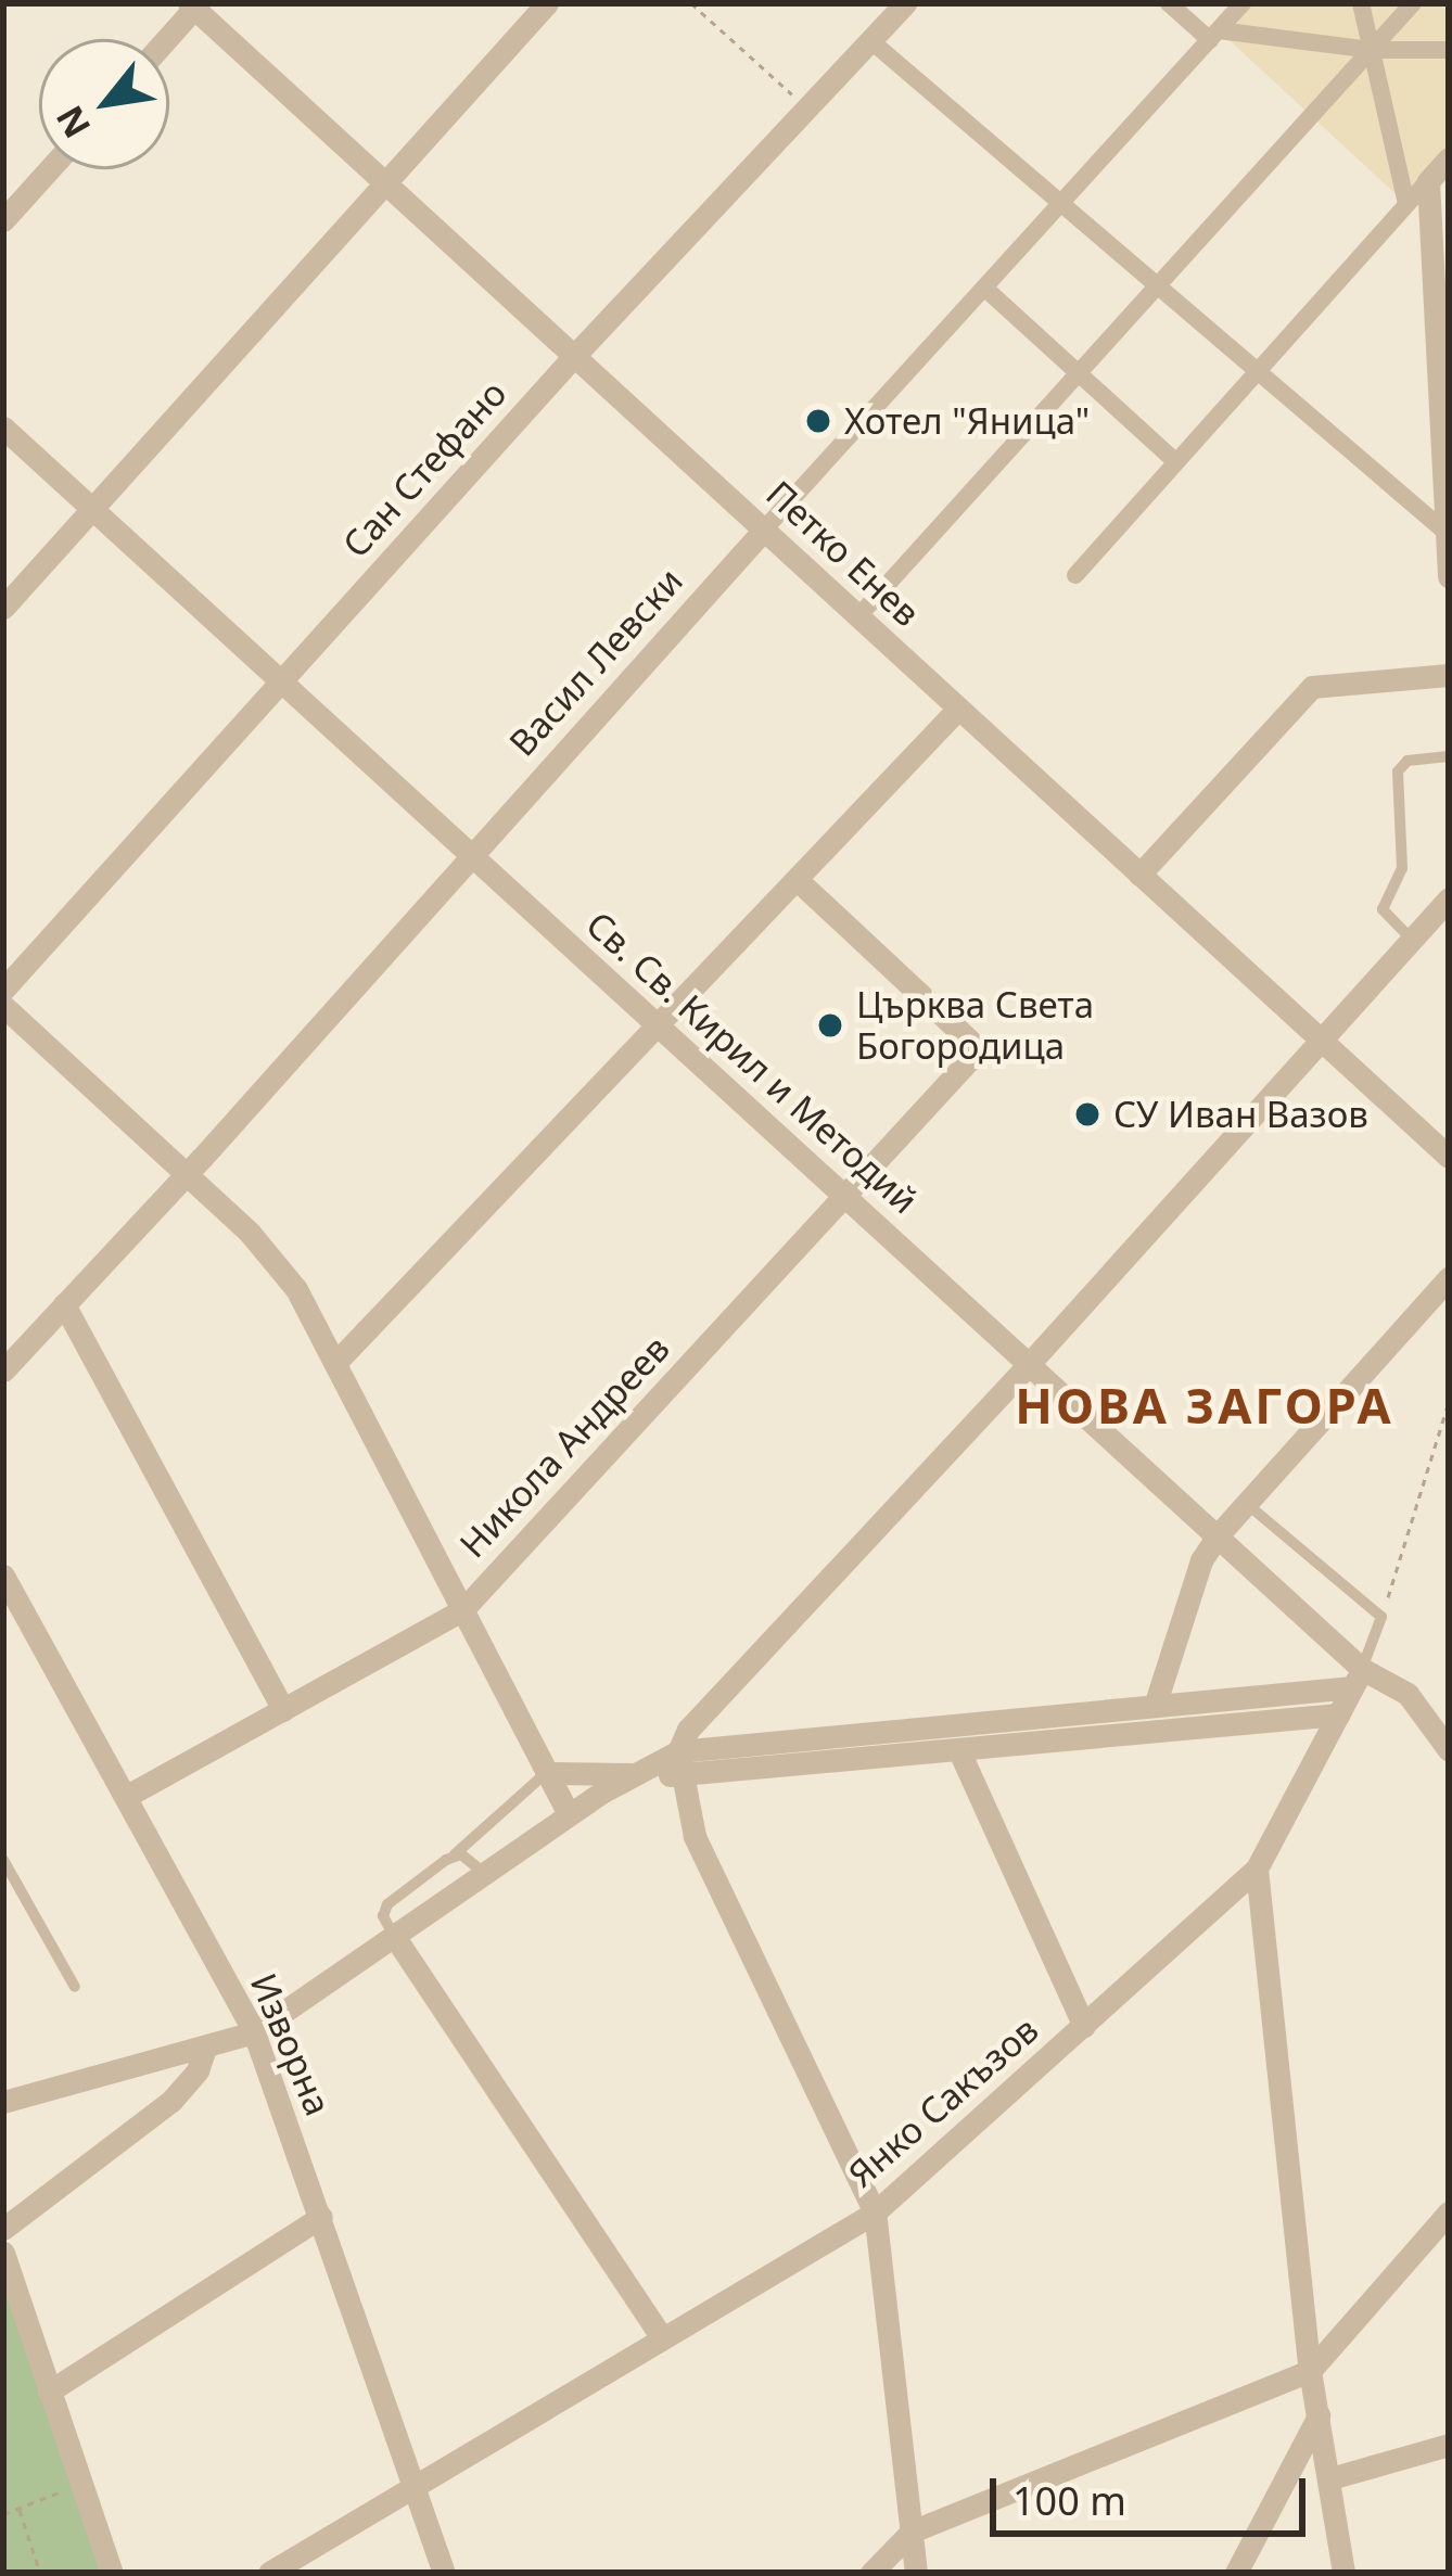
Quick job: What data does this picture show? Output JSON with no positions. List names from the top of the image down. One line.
{"streets":{"street":["Сан Стефано","Петко Енев","Васил Левски","Св. Св. Кирил и Методий","Никола Андреев","Изворна","Янко Сакъзов"]},"crossings":[["Сан Стефано","Петко Енев"],["Сан Стефано","Св. Св. Кирил и Методий"],["Петко Енев","Васил Левски"],["Васил Левски","Св. Св. Кирил и Методий"],["Св. Св. Кирил и Методий","Никола Андреев"],["Св. Св. Кирил и Методий","Янко Сакъзов"],["Никола Андреев","Изворна"],["Изворна","Янко Сакъзов"]],"districts":["НОВА ЗАГОРА"],"places":["Хотел \"Яница\"","Църква Света Богородица","СУ Иван Вазов"],"scale_bar":"100 m","north":"bottom left"}
